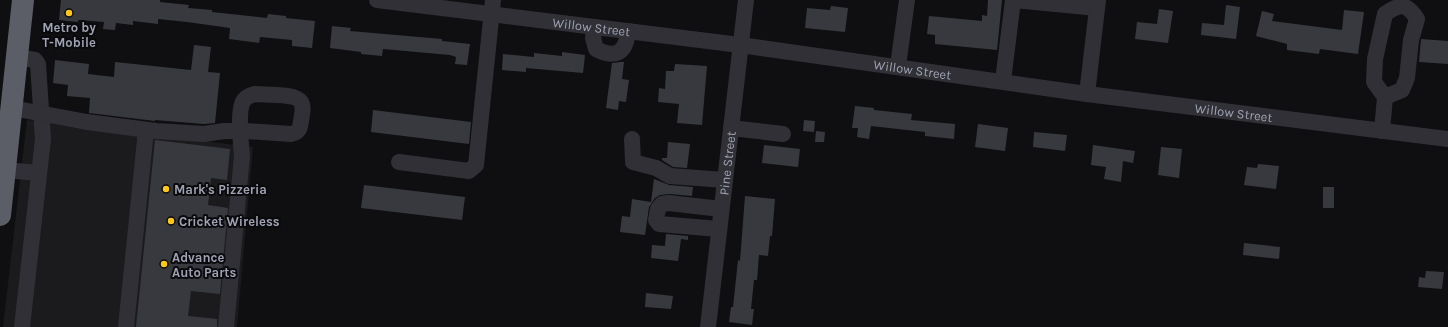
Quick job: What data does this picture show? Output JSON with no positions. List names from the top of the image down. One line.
{"streets":{"street":["Willow Street","Pine Street"]},"crossings":[["Willow Street","Pine Street"]],"places":["Metro by T-Mobile","Mark's Pizzeria","Cricket Wireless","Advance Auto Parts"]}
